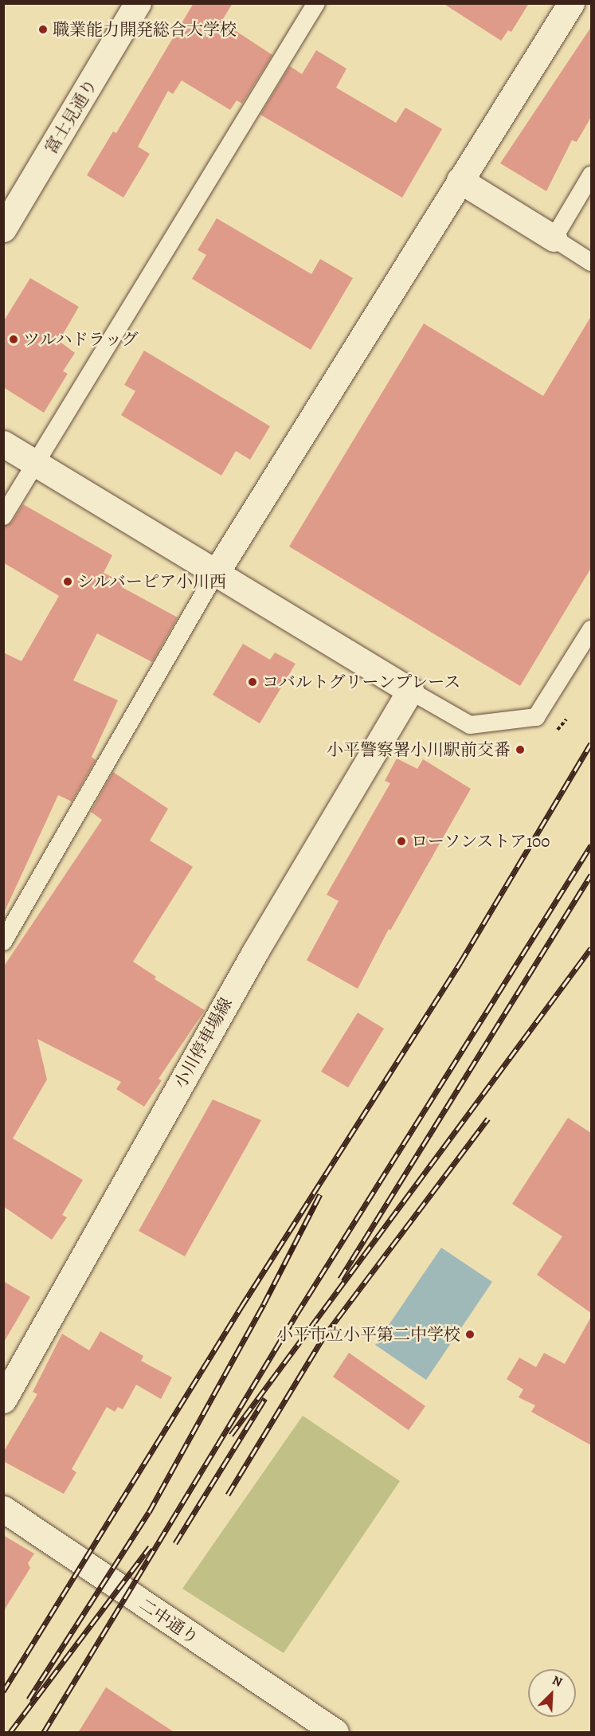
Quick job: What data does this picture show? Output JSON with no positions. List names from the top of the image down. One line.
{"streets":{"street":["富士見通り","小川停車場線","二中通り"]},"places":["職業能力開発総合大学校","ツルハドラッグ","シルバーピア小川西","コバルトグリーンプレース","小平警察署小川駅前交番","ローソンストア100","小平市立小平第二中学校"],"north":"top right"}
